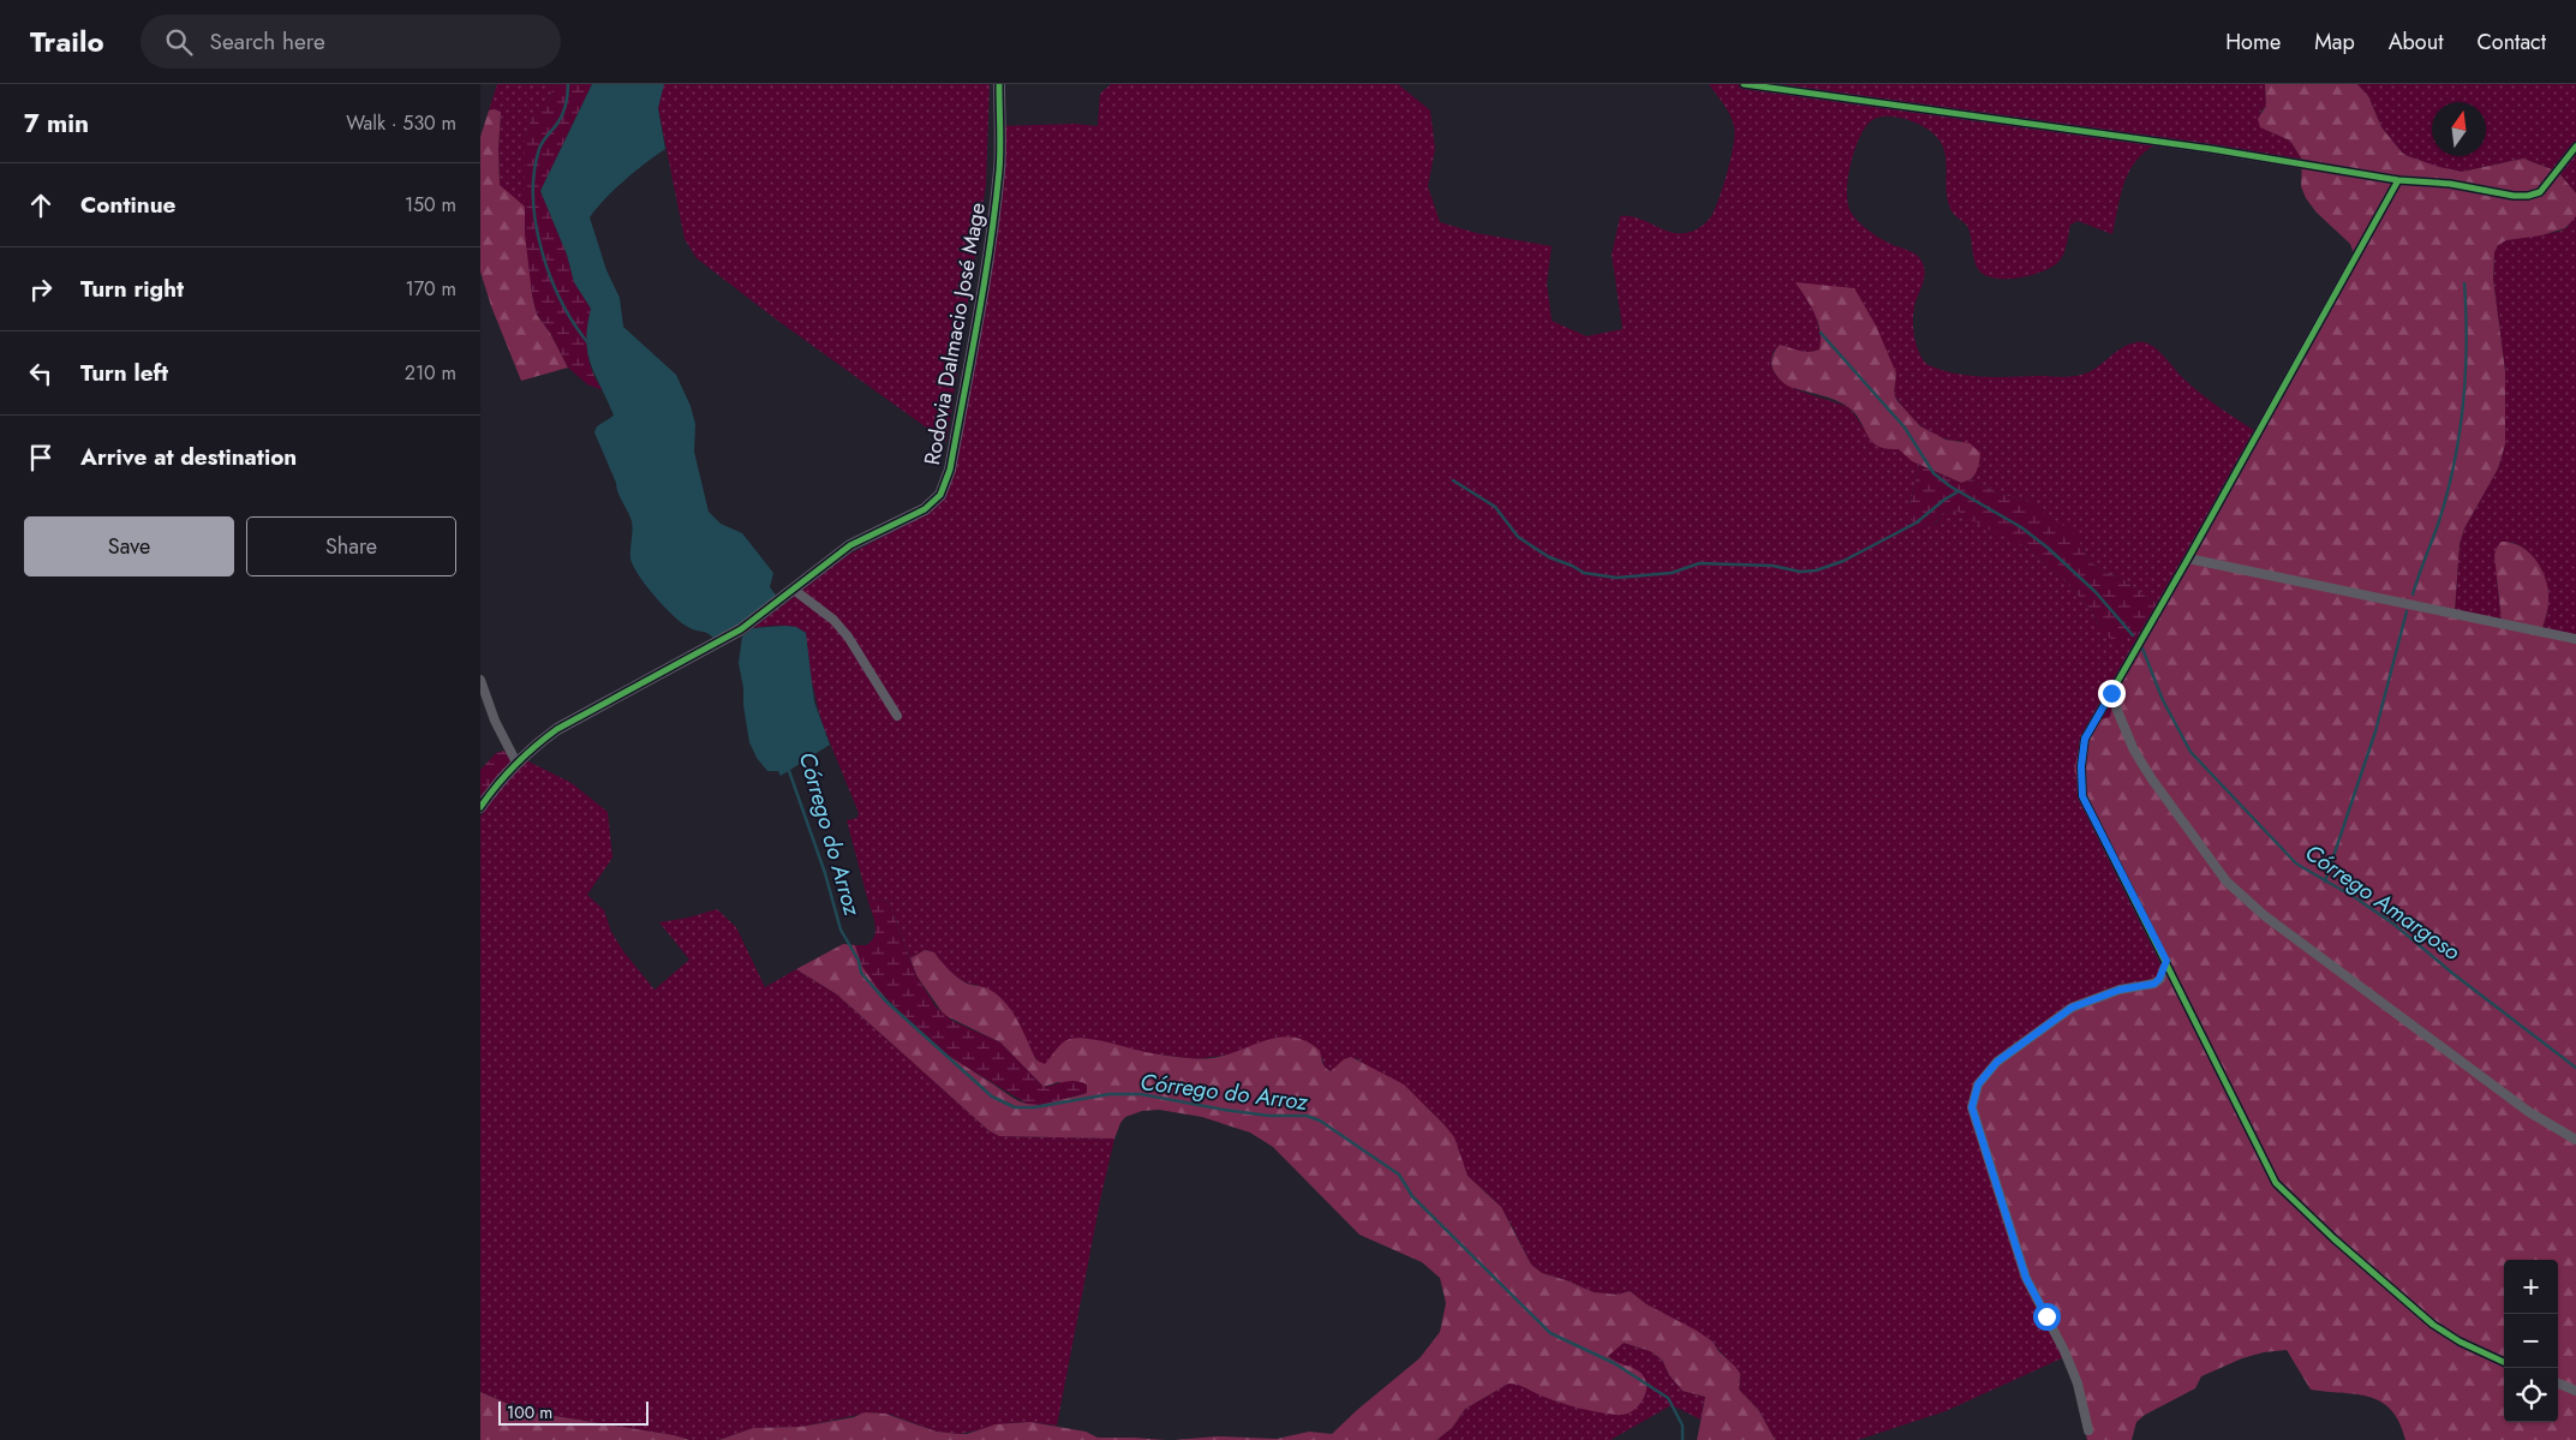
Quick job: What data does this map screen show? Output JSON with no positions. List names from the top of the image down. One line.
{"streets":{"street":["Rodovia Dalmacio José Mage"]},"water":["Córrego do Arroz","Córrego Amargoso"],"scale_bar":"100 m","north":"top","page":{"header":"Trailo","search":"Search here","nav":["Home","Map","About","Contact"],"heading":["7 min","Walk · 530 m"],"list":[["Continue","150 m"],["Turn right","170 m"],["Turn left","210 m"],"Arrive at destination"],"buttons":["Save","Share"],"map_buttons":["+","−"],"scale":"100 m"}}
